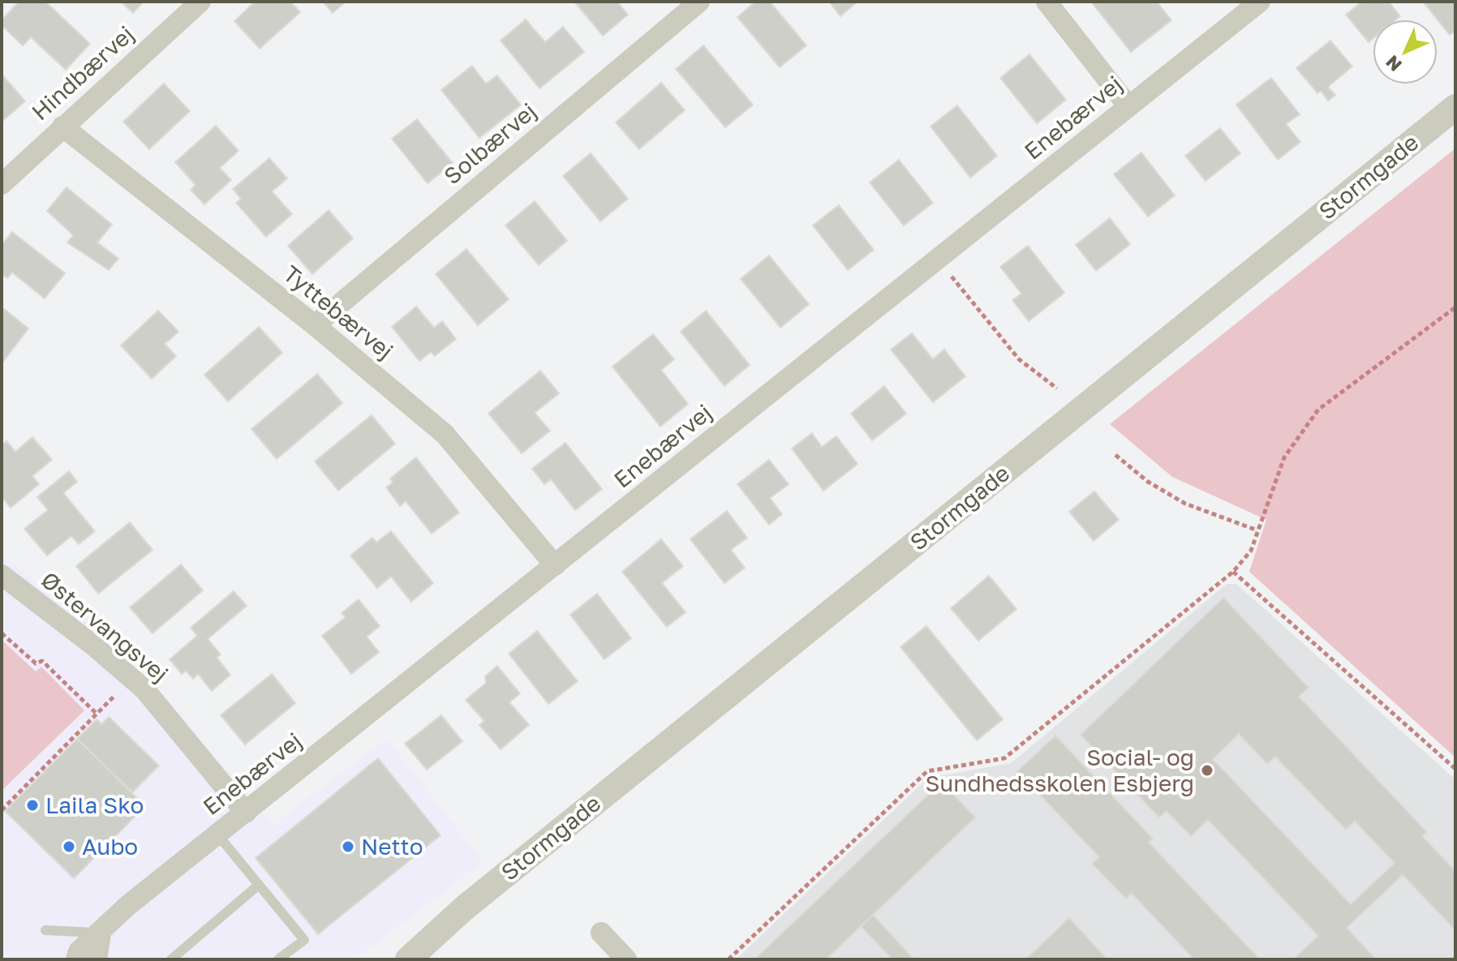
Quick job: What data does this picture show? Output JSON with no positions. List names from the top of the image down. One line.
{"streets":{"street":["Hindbærvej","Enebærvej","Solbærvej","Stormgade","Tyttebærvej","Østervangsvej"]},"crossings":[["Hindbærvej","Tyttebærvej"],["Enebærvej","Tyttebærvej"],["Enebærvej","Østervangsvej"],["Solbærvej","Tyttebærvej"]],"places":["Social- og Sundhedsskolen Esbjerg","Laila Sko","Aubo","Netto"],"north":"bottom left"}
